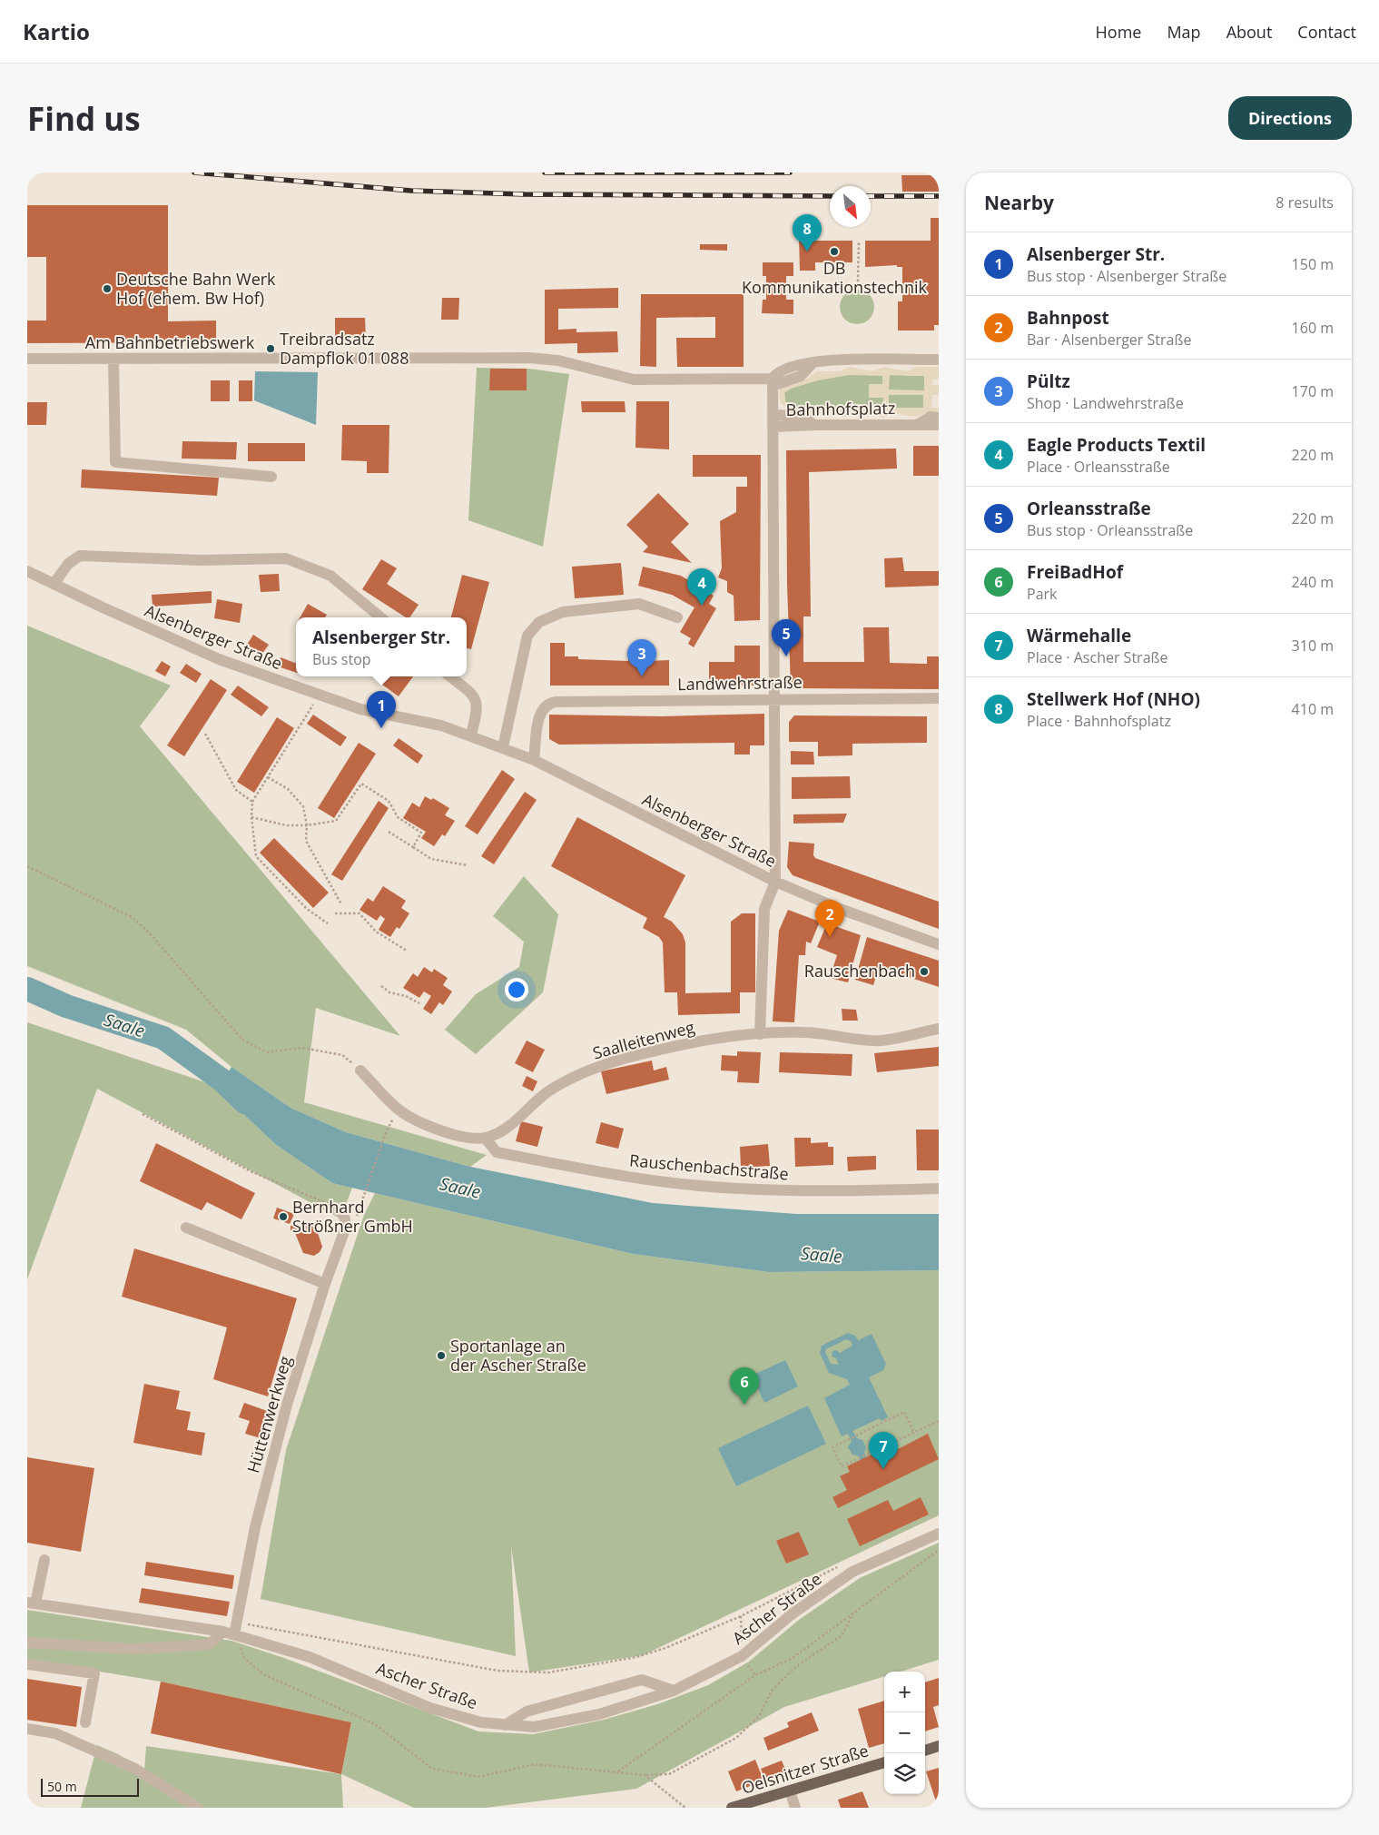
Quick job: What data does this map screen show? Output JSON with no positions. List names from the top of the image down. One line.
{"streets":{"main road":["Oelsnitzer Straße"],"street":["Am Bahnbetriebswerk","Bahnhofsplatz","Alsenberger Straße","Landwehrstraße","Saalleitenweg","Rauschenbachstraße","Hüttenwerkweg","Ascher Straße"]},"crossings":[["Am Bahnbetriebswerk","Bahnhofsplatz"],["Alsenberger Straße","Landwehrstraße"],["Saalleitenweg","Rauschenbachstraße"],["Hüttenwerkweg","Ascher Straße"]],"water":["Saale"],"places":["DB Kommunikationstechnik","Deutsche Bahn Werk Hof (ehem. Bw Hof)","Treibradsatz Dampflok 01 088","Rauschenbach","Bernhard Strößner GmbH","Sportanlage an der Ascher Straße"],"scale_bar":"50 m","north":"bottom right","page":{"header":"Kartio","nav":["Home","Map","About","Contact"],"buttons":"Directions","title":"Find us","heading":["Nearby","8 results"],"pins":["8","4","5","3","1","2","6","7"],"list":[{"mark":"1","name":"Alsenberger Str.","note":"Bus stop · Alsenberger Straße","value":"150 m"},{"mark":"2","name":"Bahnpost","note":"Bar · Alsenberger Straße","value":"160 m"},{"mark":"3","name":"Pültz","note":"Shop · Landwehrstraße","value":"170 m"},{"mark":"4","name":"Eagle Products Textil","note":"Place · Orleansstraße","value":"220 m"},{"mark":"5","name":"Orleansstraße","note":"Bus stop · Orleansstraße","value":"220 m"},{"mark":"6","name":"FreiBadHof","note":"Park","value":"240 m"},{"mark":"7","name":"Wärmehalle","note":"Place · Ascher Straße","value":"310 m"},{"mark":"8","name":"Stellwerk Hof (NHO)","note":"Place · Bahnhofsplatz","value":"410 m"}],"popup":["Alsenberger Str.","Bus stop"],"map_buttons":["+","−"],"scale":"50 m"}}
